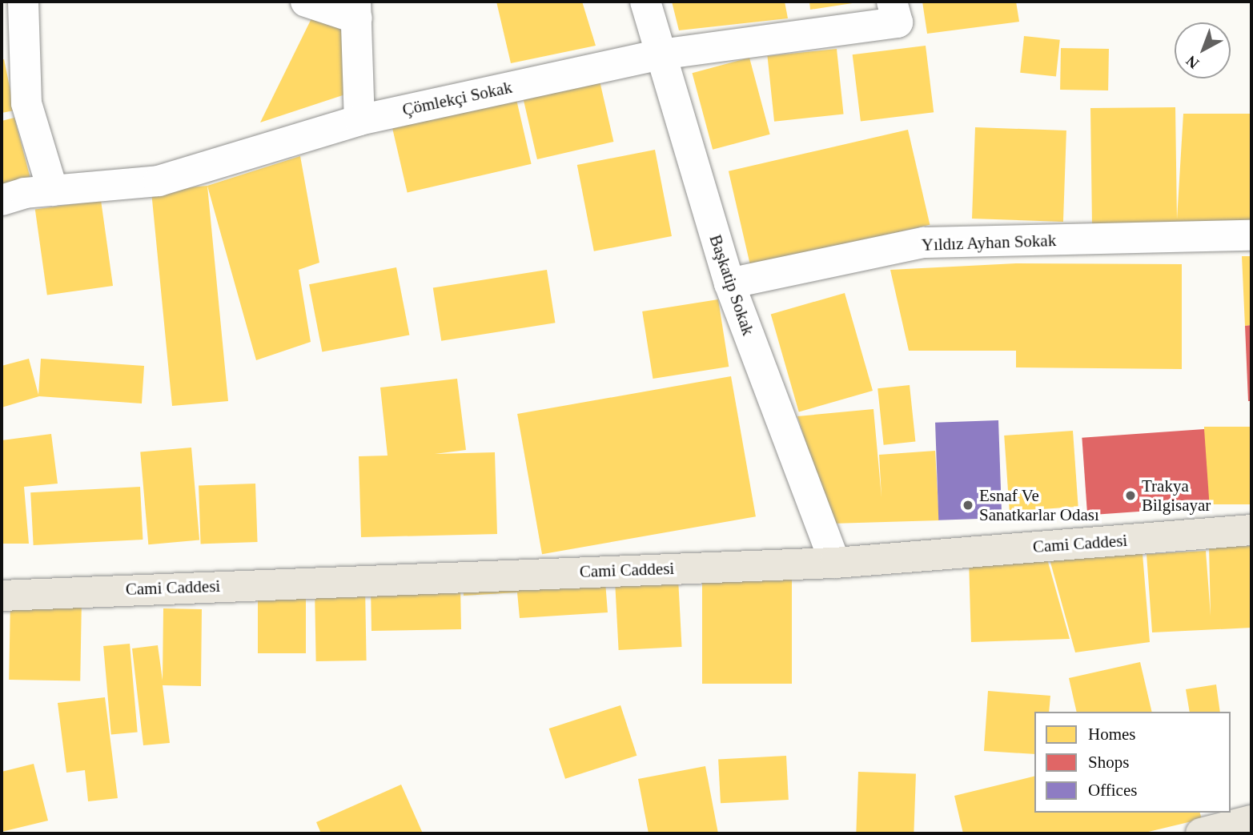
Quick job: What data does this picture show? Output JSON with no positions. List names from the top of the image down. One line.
{"streets":{"main road":["Cami Caddesi"],"street":["Çömlekçi Sokak","Yıldız Ayhan Sokak","Başkatip Sokak"]},"crossings":[["Çömlekçi Sokak","Başkatip Sokak"],["Yıldız Ayhan Sokak","Başkatip Sokak"],["Başkatip Sokak","Cami Caddesi"]],"places":["Trakya Bilgisayar","Esnaf Ve Sanatkarlar Odası"],"legend":["Homes","Shops","Offices"],"north":"bottom left"}
